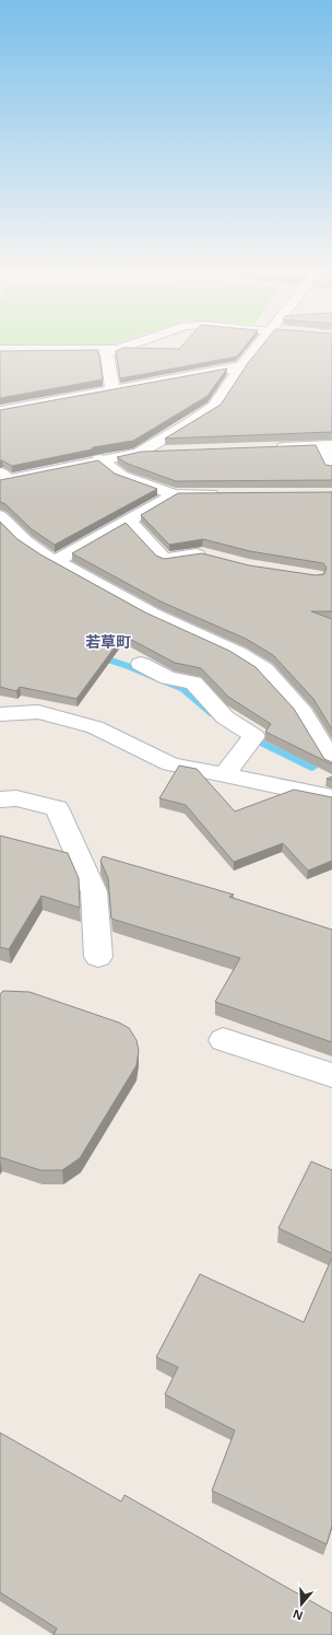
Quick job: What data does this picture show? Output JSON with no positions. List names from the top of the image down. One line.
{"districts":["若草町"],"north":"bottom"}
